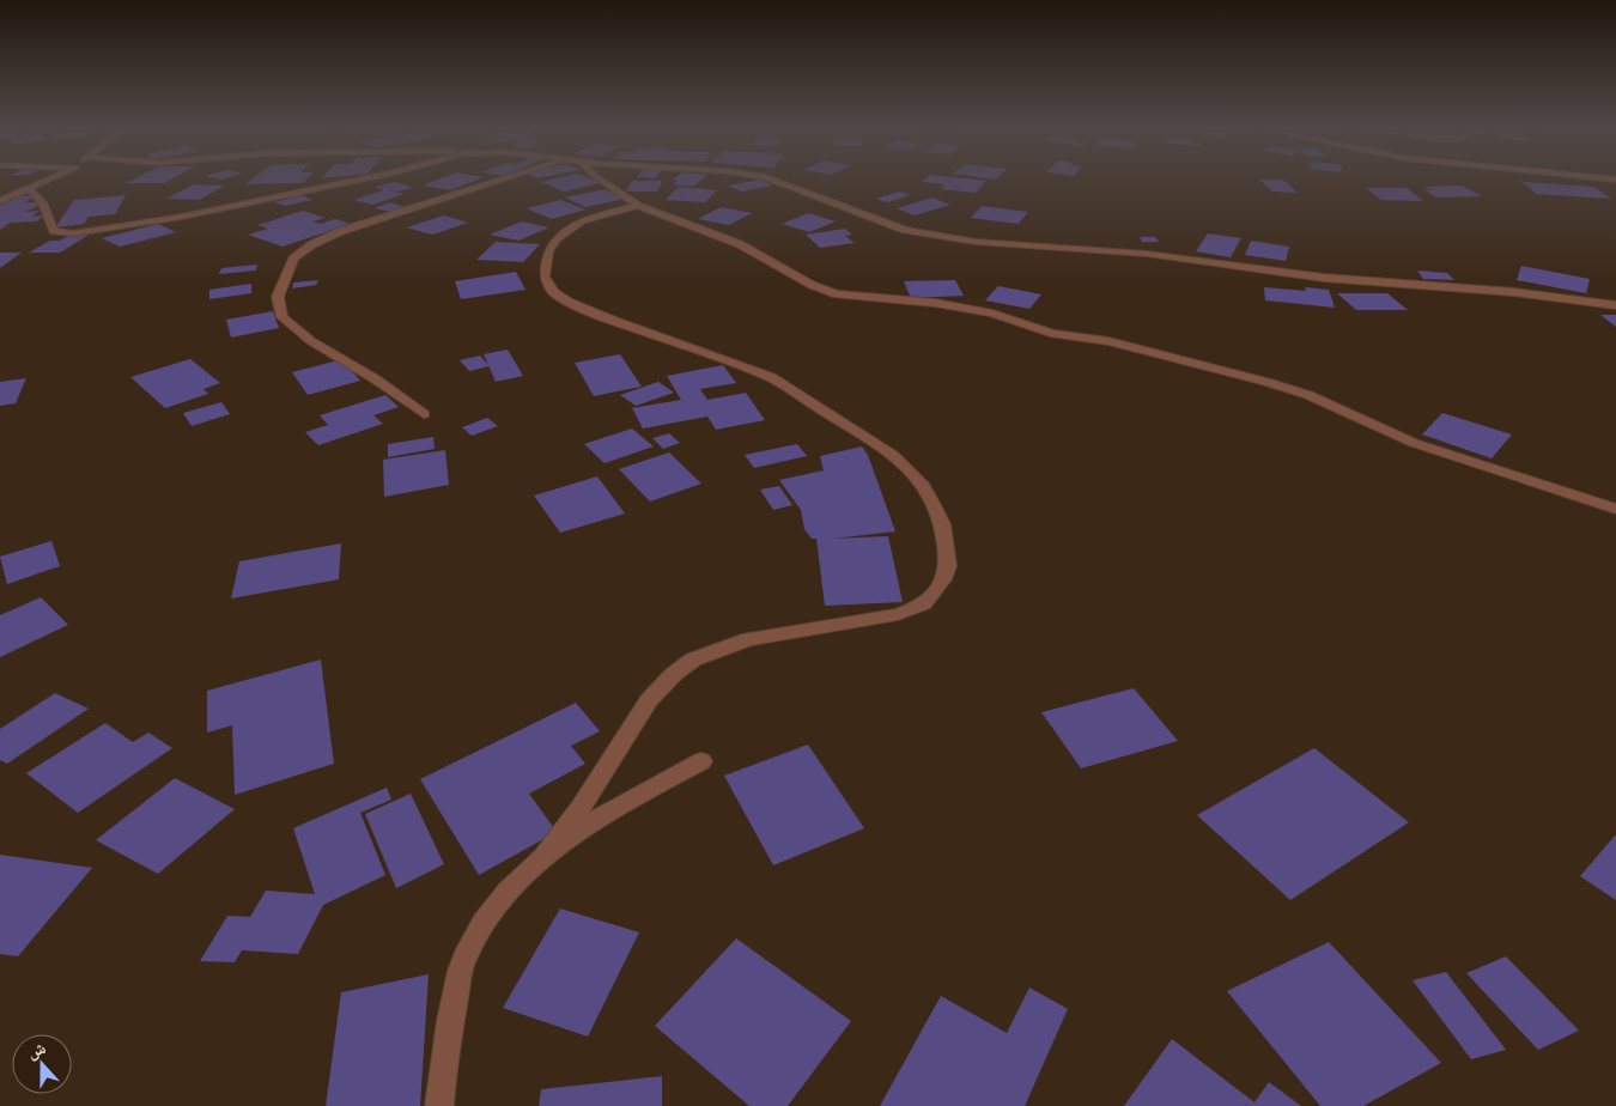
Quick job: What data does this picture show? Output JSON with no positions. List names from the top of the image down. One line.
{"north":"top"}
